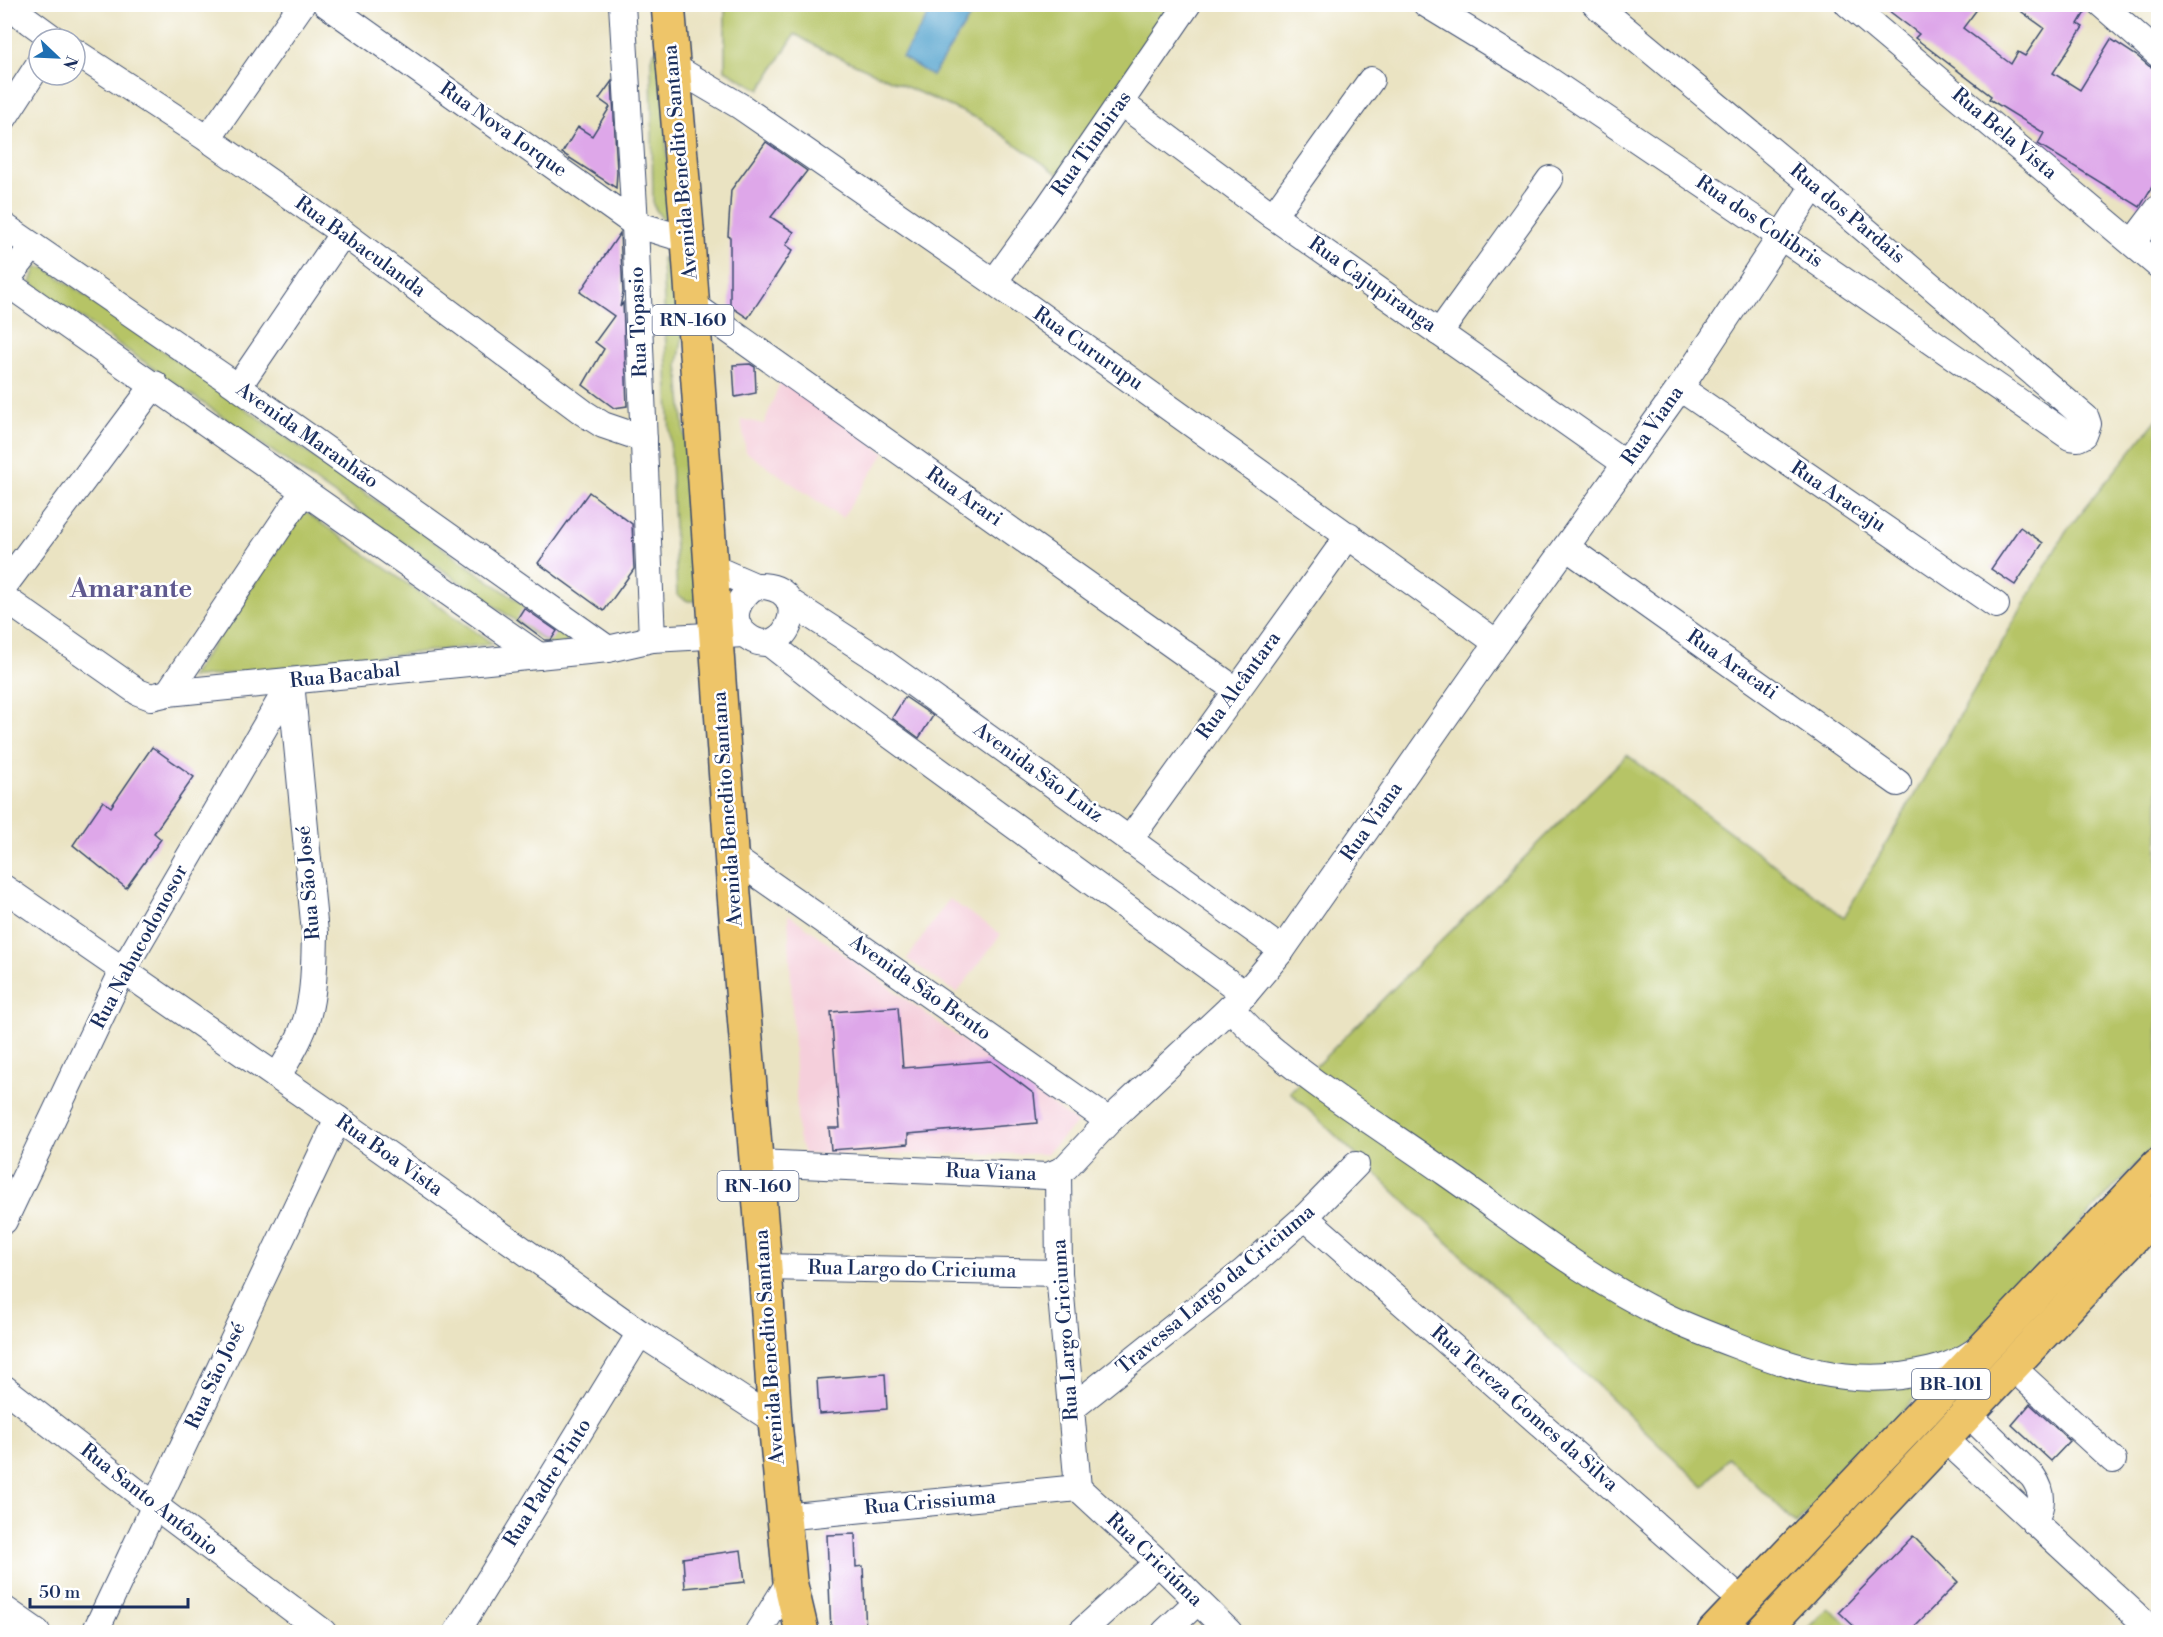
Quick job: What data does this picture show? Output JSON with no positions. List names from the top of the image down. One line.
{"streets":{"main road":["Avenida Benedito Santana","RN-160","BR-101"],"street":["Rua Nova Iorque","Rua Bela Vista","Rua Timbiras","Rua dos Pardais","Rua dos Colibris","Rua Babaculanda","Rua Cajupiranga","Rua Topasio","Rua Cururupu","Rua Viana","Avenida Maranhão","Rua Arari","Rua Aracaju","Rua Aracati","Rua Bacabal","Rua Alcântara","Avenida São Luiz","Rua São José","Rua Nabucodonosor","Avenida São Bento","Rua Boa Vista","Rua Largo do Criciuma","Travessa Largo da Criciuma","Rua Largo Criciuma","Rua Tereza Gomes da Silva","Rua Padre Pinto","Rua Santo Antônio","Rua Crissiuma","Rua Criciúma"]},"crossings":[["Rua Nova Iorque","Avenida Benedito Santana"],["Rua Nova Iorque","Rua Topasio"],["Rua Timbiras","Rua Cajupiranga"],["Rua Timbiras","Rua Cururupu"],["Avenida Benedito Santana","Rua Cururupu"],["Avenida Benedito Santana","Rua Viana"],["Avenida Benedito Santana","Rua Arari"],["Avenida Benedito Santana","Rua Bacabal"],["Avenida Benedito Santana","Avenida São Luiz"],["Avenida Benedito Santana","Avenida São Bento"],["Avenida Benedito Santana","Rua Boa Vista"],["Avenida Benedito Santana","Rua Largo do Criciuma"],["Avenida Benedito Santana","Rua Crissiuma"],["Rua dos Pardais","Rua dos Colibris"],["Rua dos Pardais","Rua Viana"],["Rua dos Colibris","Rua Viana"],["Rua Babaculanda","Rua Topasio"],["Rua Cajupiranga","Rua Viana"],["Rua Topasio","Rua Bacabal"],["Rua Cururupu","Rua Viana"],["Rua Cururupu","Rua Alcântara"],["Rua Viana","Rua Aracaju"],["Rua Viana","Rua Aracati"],["Rua Viana","Avenida São Luiz"],["Rua Viana","Avenida São Bento"],["Rua Viana","Rua Largo Criciuma"],["Avenida Maranhão","Rua Bacabal"],["Rua Arari","Rua Alcântara"],["Rua Bacabal","Avenida São Luiz"],["Rua Bacabal","Rua São José"],["Rua Bacabal","Rua Nabucodonosor"],["Rua Alcântara","Avenida São Luiz"],["Rua São José","Rua Nabucodonosor"],["Rua São José","Rua Boa Vista"],["Rua São José","Rua Santo Antônio"],["Rua Nabucodonosor","Rua Boa Vista"],["Rua Boa Vista","Rua Padre Pinto"],["Rua Largo do Criciuma","Rua Largo Criciuma"],["Travessa Largo da Criciuma","Rua Largo Criciuma"],["Travessa Largo da Criciuma","Rua Tereza Gomes da Silva"],["Rua Largo Criciuma","Rua Crissiuma"],["Rua Largo Criciuma","Rua Criciúma"],["BR-101","Rua Tereza Gomes da Silva"],["Rua Crissiuma","Rua Criciúma"]],"districts":["Amarante"],"scale_bar":"50 m","north":"bottom right"}
